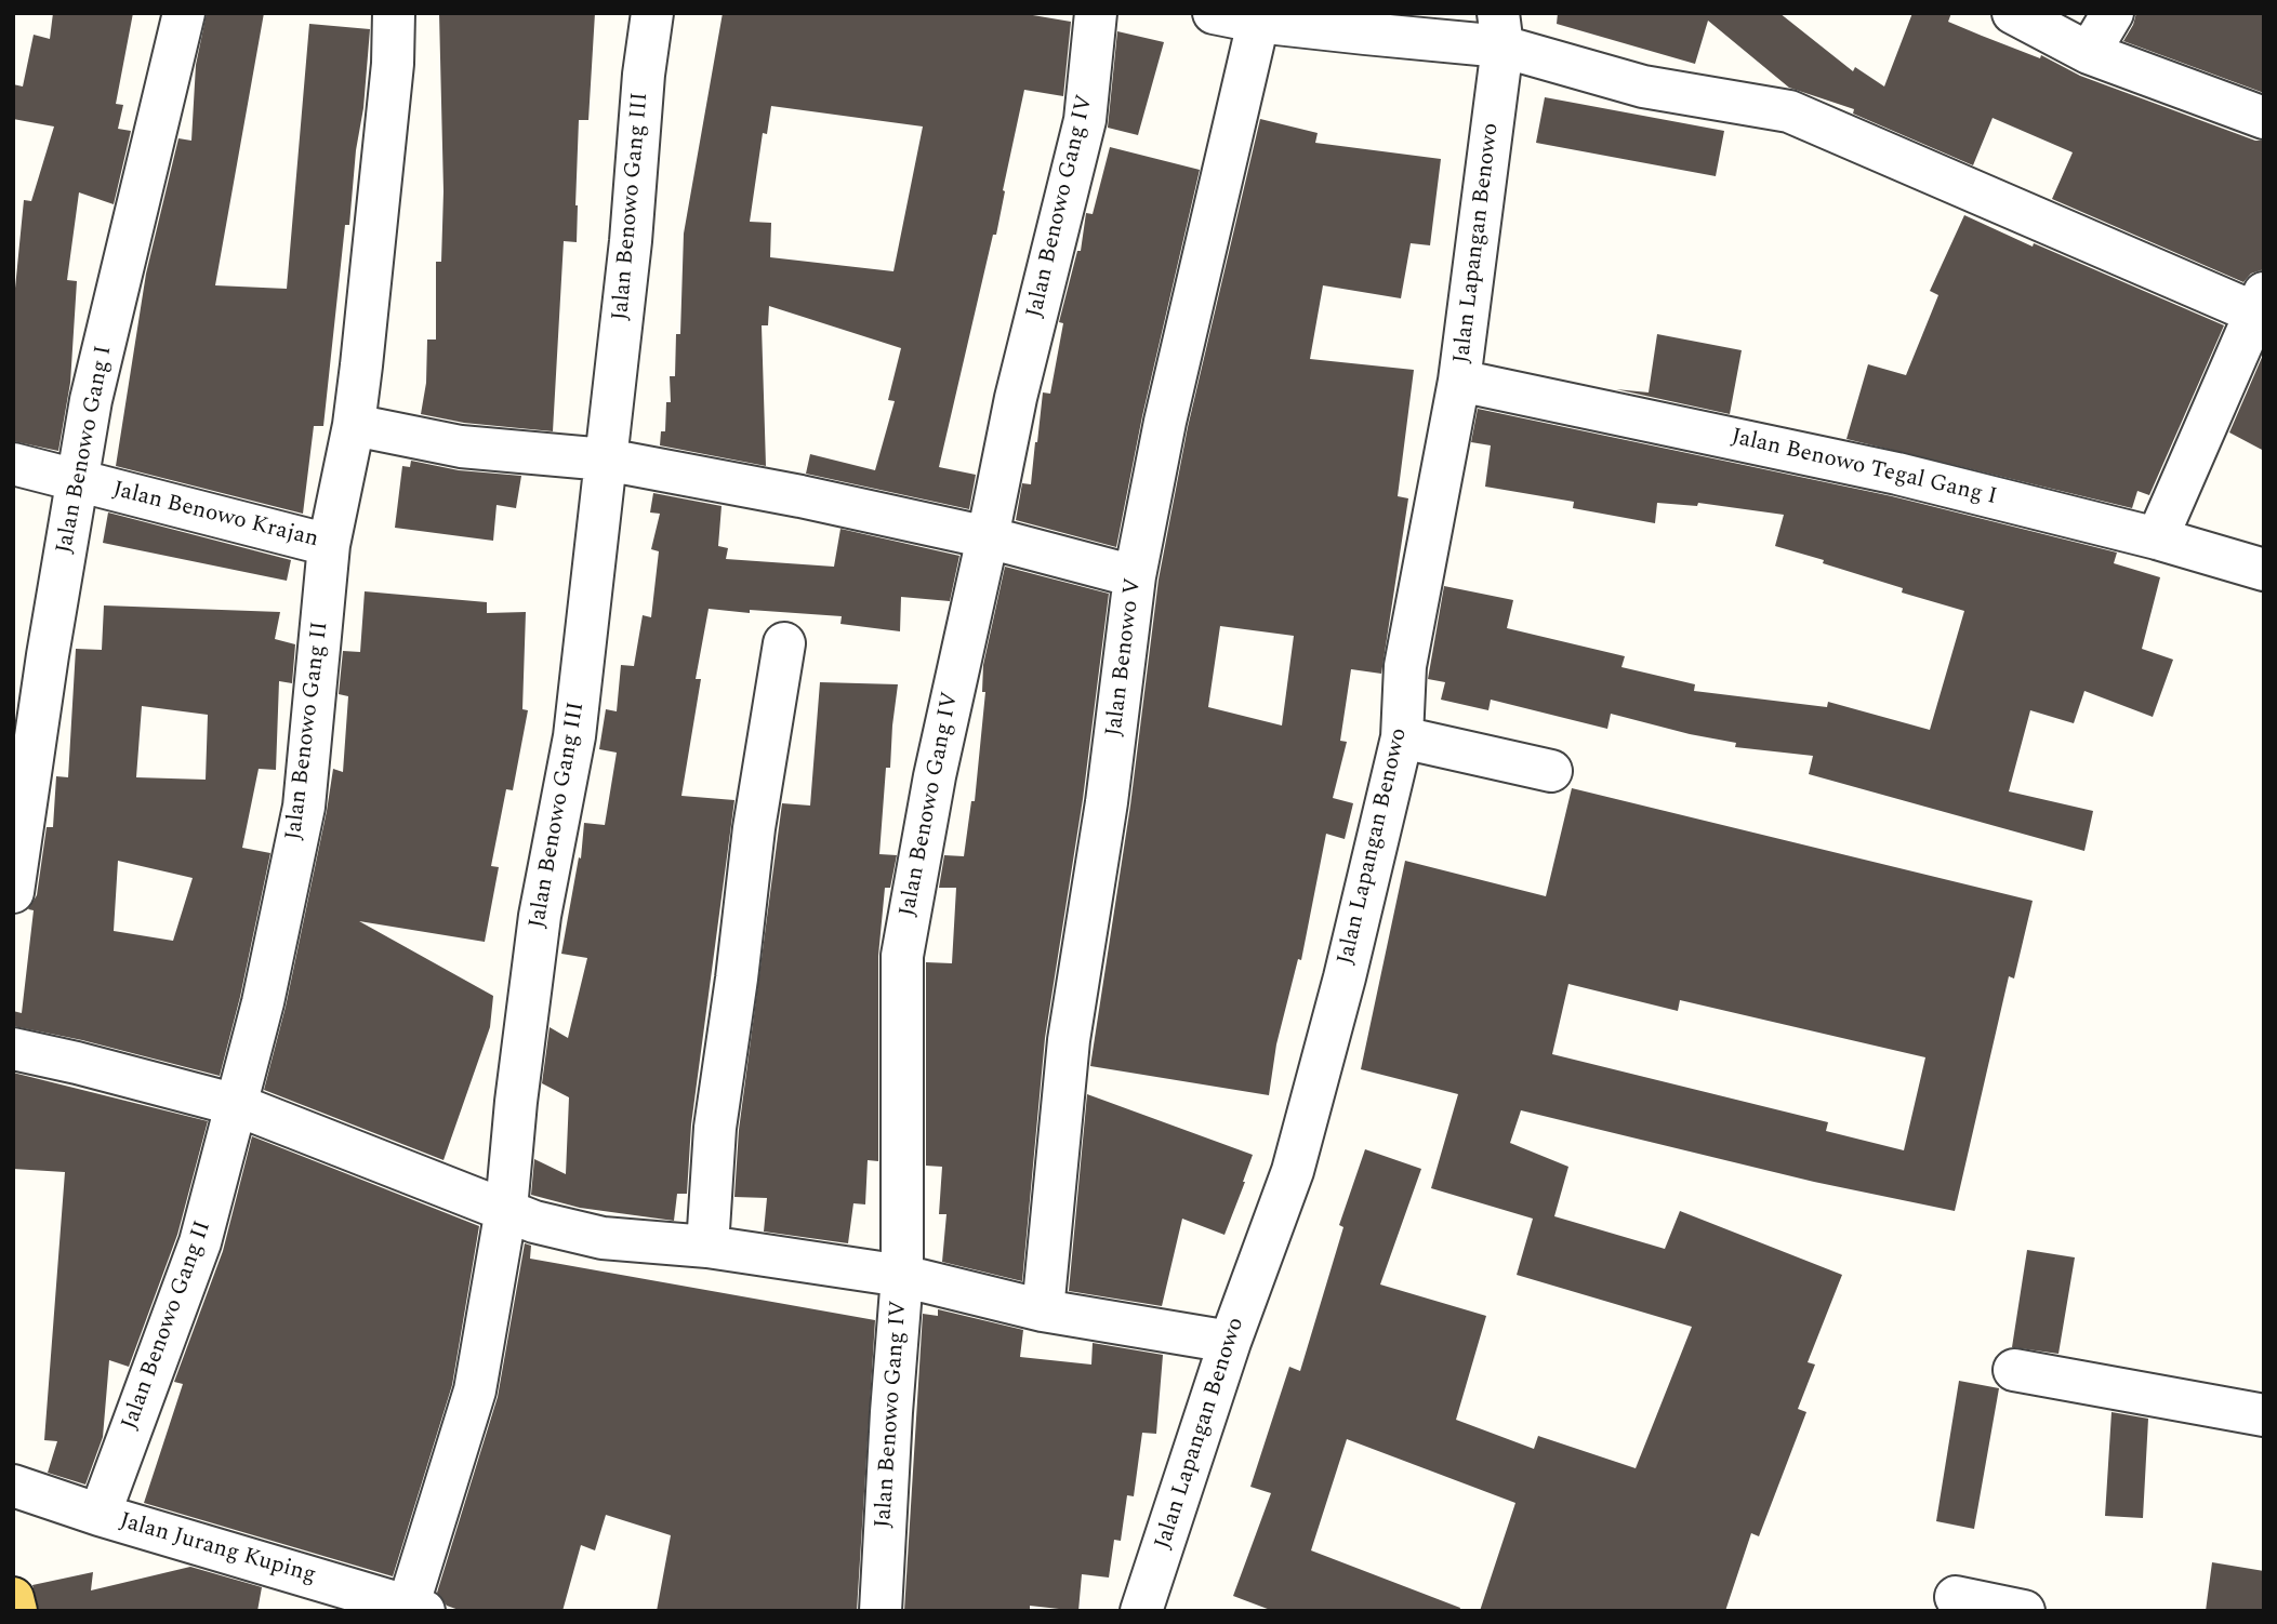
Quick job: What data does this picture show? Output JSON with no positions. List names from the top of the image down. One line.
{"streets":{"street":["Jalan Benowo Gang III","Jalan Benowo Gang IV","Jalan Lapangan Benowo","Jalan Benowo Gang I","Jalan Benowo Tegal Gang I","Jalan Benowo Krajan","Jalan Benowo V","Jalan Benowo Gang II","Jalan Jurang Kuping"]},"crossings":[["Jalan Benowo Gang III","Jalan Jurang Kuping"],["Jalan Lapangan Benowo","Jalan Benowo Tegal Gang I"],["Jalan Benowo Gang I","Jalan Benowo Krajan"],["Jalan Benowo Krajan","Jalan Benowo Gang II"],["Jalan Benowo Gang II","Jalan Jurang Kuping"]]}
